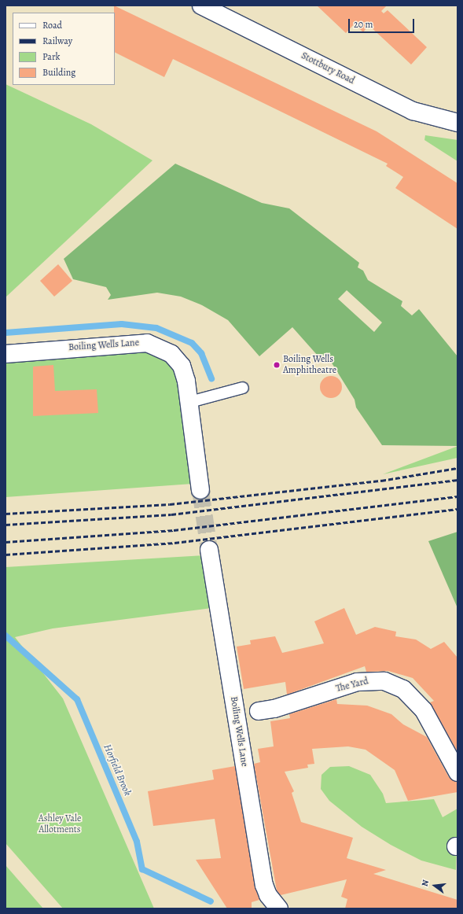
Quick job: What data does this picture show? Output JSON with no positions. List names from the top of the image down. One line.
{"streets":{"street":["Stottbury Road","Boiling Wells Lane","The Yard"]},"water":["Horfield Brook"],"parks":["Ashley Vale Allotments"],"places":["Boiling Wells Amphitheatre"],"legend":["Road","Railway","Park","Building"],"scale_bar":"20 m","north":"left"}
